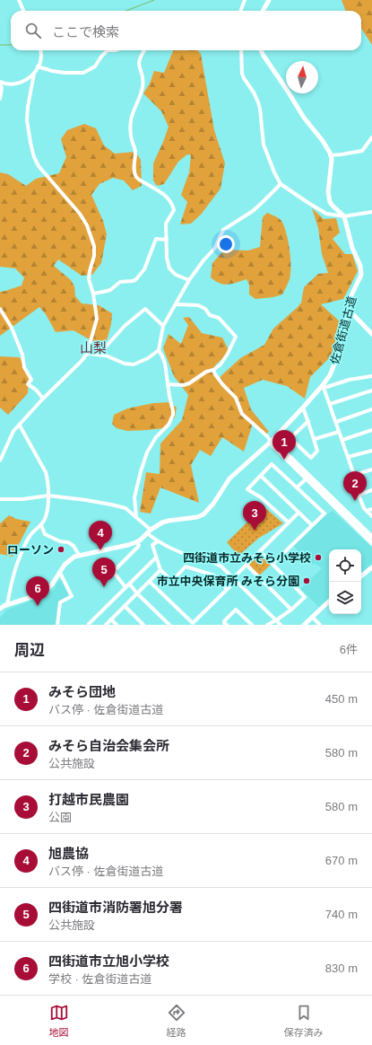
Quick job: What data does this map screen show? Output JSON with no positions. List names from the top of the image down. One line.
{"streets":{"street":["佐倉街道古道"]},"districts":["山梨"],"places":["ローソン","四街道市立みそら小学校","市立中央保育所 みそら分園"],"north":"top","page":{"search":"ここで検索","pins":["1","2","3","4","5","6"],"heading":["周辺","6件"],"list":[{"mark":"1","name":"みそら団地","note":"バス停 · 佐倉街道古道","value":"450 m"},{"mark":"2","name":"みそら自治会集会所","note":"公共施設","value":"580 m"},{"mark":"3","name":"打越市民農園","note":"公園","value":"580 m"},{"mark":"4","name":"旭農協","note":"バス停 · 佐倉街道古道","value":"670 m"},{"mark":"5","name":"四街道市消防署旭分署","note":"公共施設","value":"740 m"},{"mark":"6","name":"四街道市立旭小学校","note":"学校 · 佐倉街道古道","value":"830 m"}],"nav":["地図","経路","保存済み"]}}
